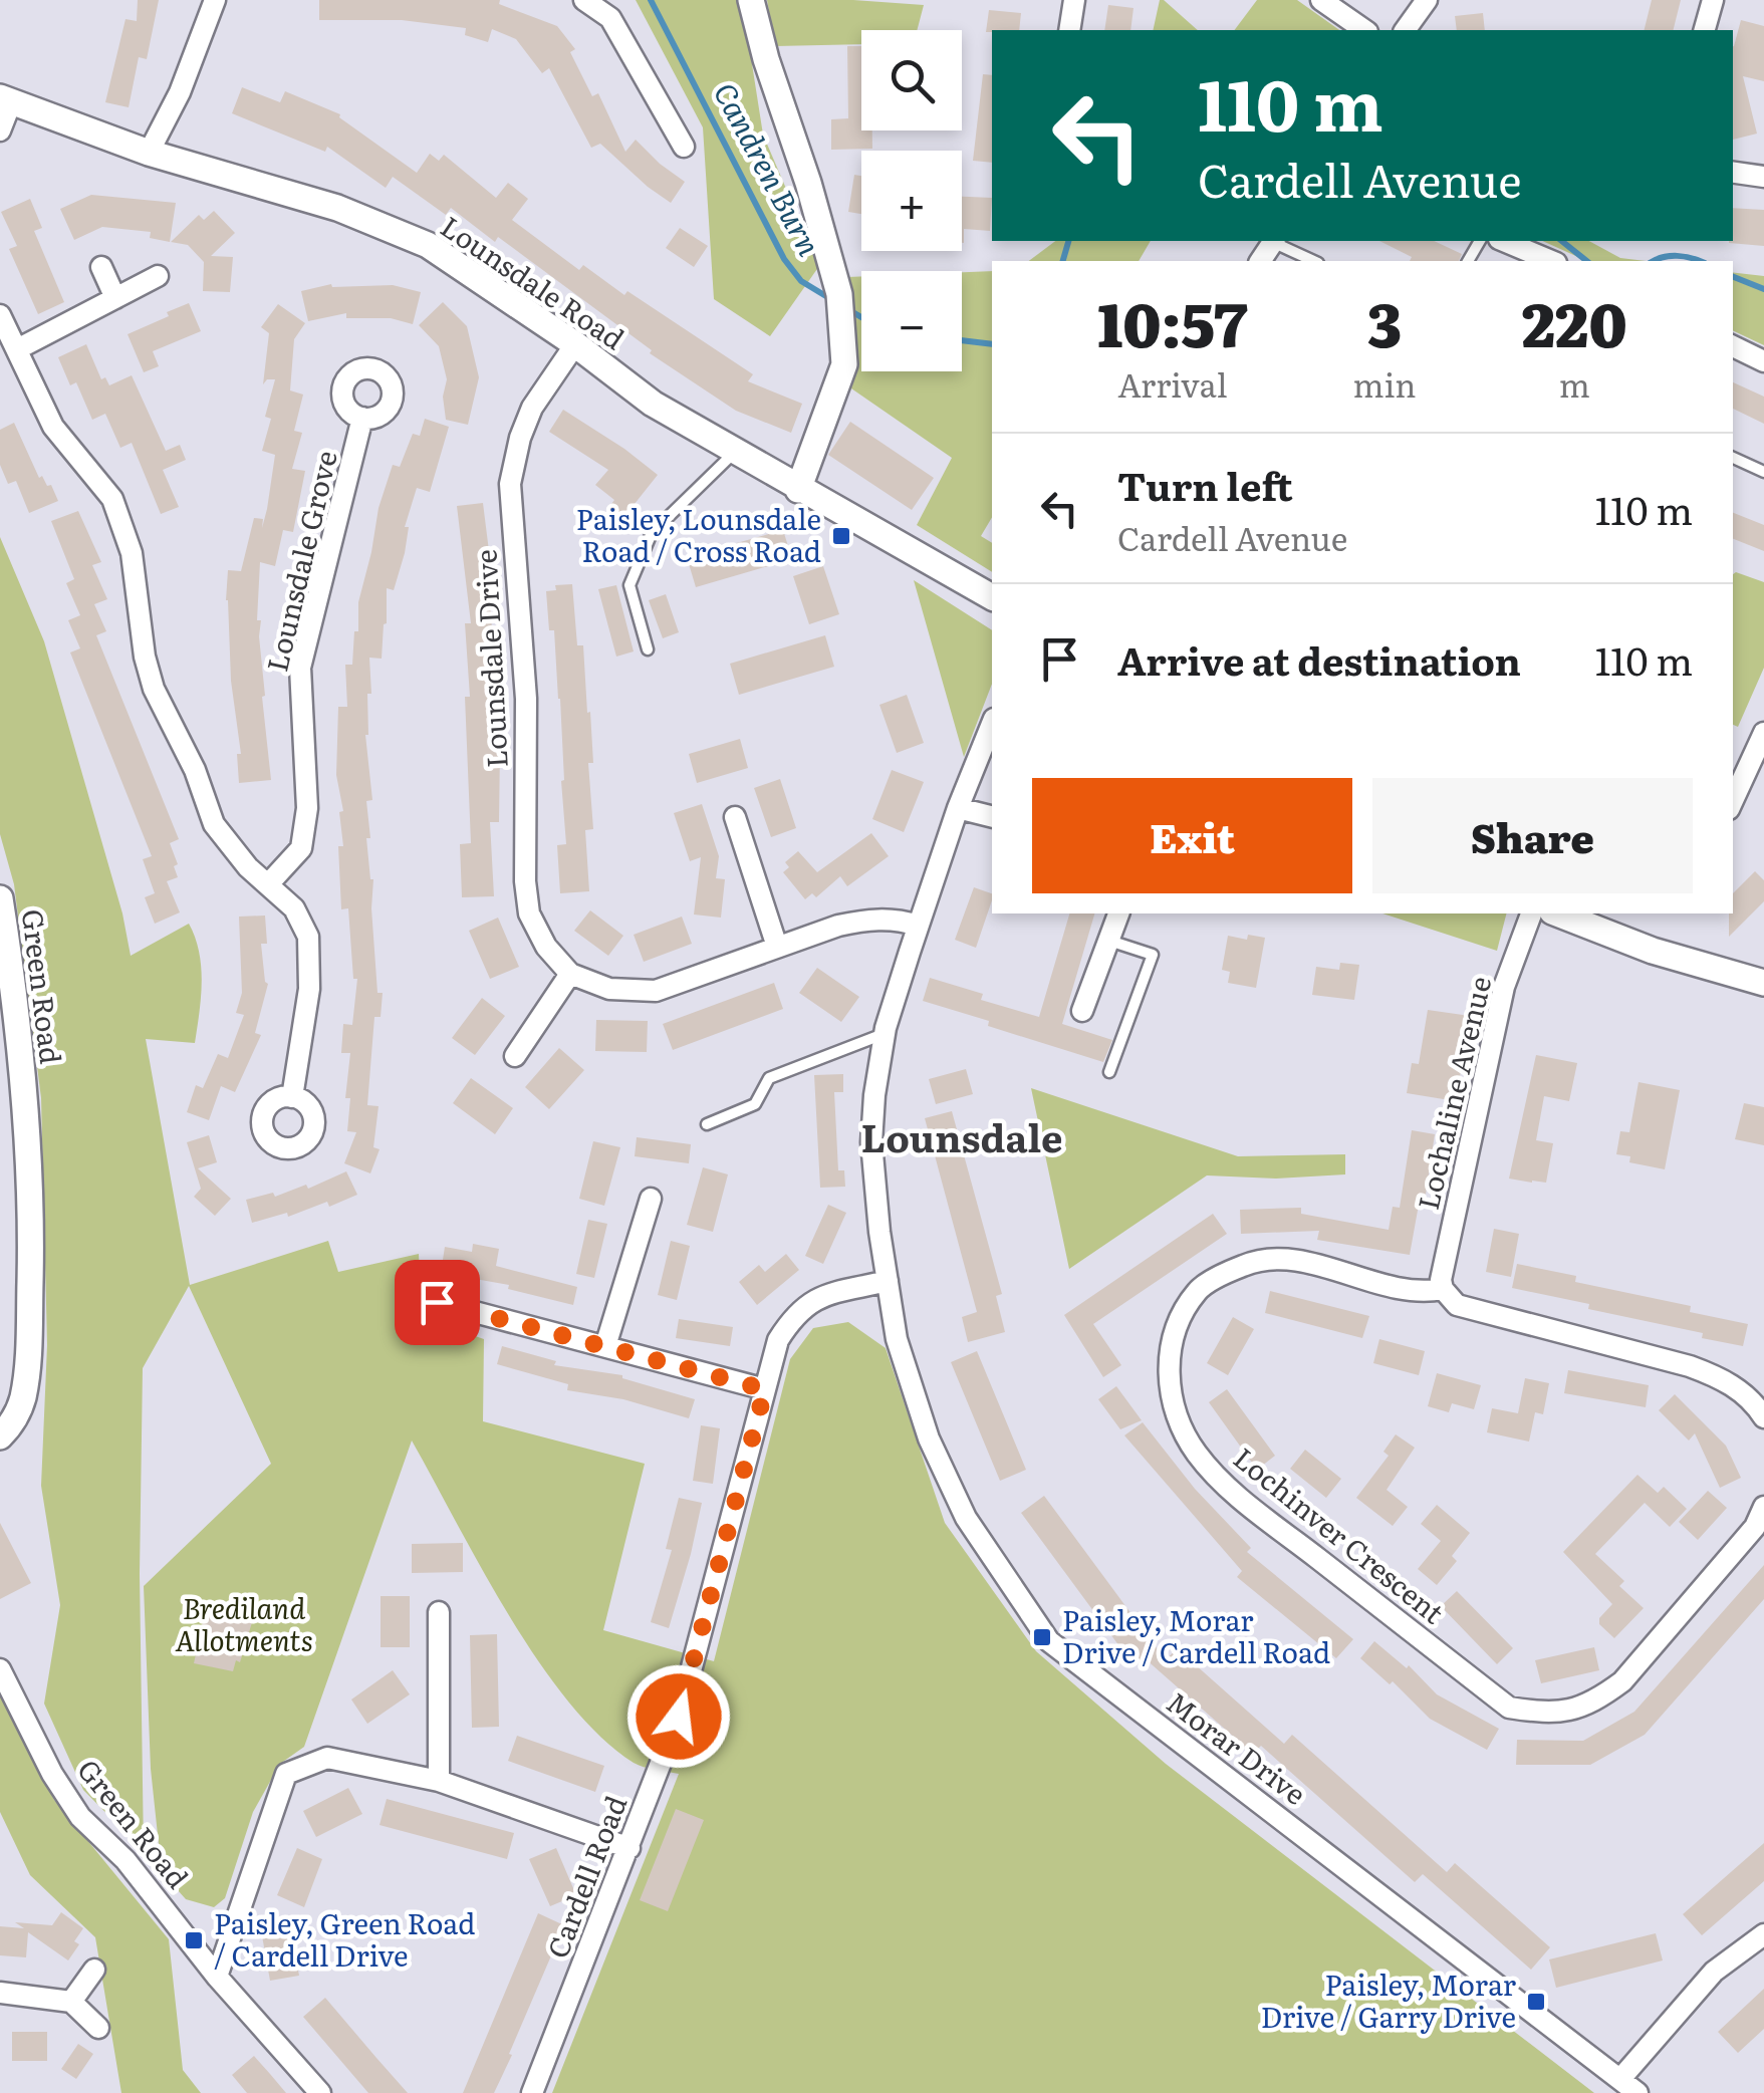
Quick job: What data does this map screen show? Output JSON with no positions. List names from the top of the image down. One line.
{"streets":{"street":["Lounsdale Road","Lounsdale Grove","Lounsdale Drive","Green Road","Lochaline Avenue","Lochinver Crescent","Morar Drive","Cardell Road"]},"crossings":[["Lounsdale Road","Lounsdale Drive"],["Lochaline Avenue","Lochinver Crescent"],["Morar Drive","Cardell Road"]],"districts":["Lounsdale"],"water":["Candren Burn"],"parks":["Brediland Allotments"],"places":{"transit":["Paisley, Lounsdale Road / Cross Road","Paisley, Morar Drive / Cardell Road","Paisley, Green Road / Cardell Drive","Paisley, Morar Drive / Garry Drive"]},"page":{"map_buttons":["+","−"],"turn":["110 m","Cardell Avenue"],"eta":["10:57","Arrival","3","min","220","m"],"list":[{"name":"Turn left","note":"Cardell Avenue","value":"110 m"},{"name":"Arrive at destination","value":"110 m"}],"buttons":["Exit","Share"]}}
